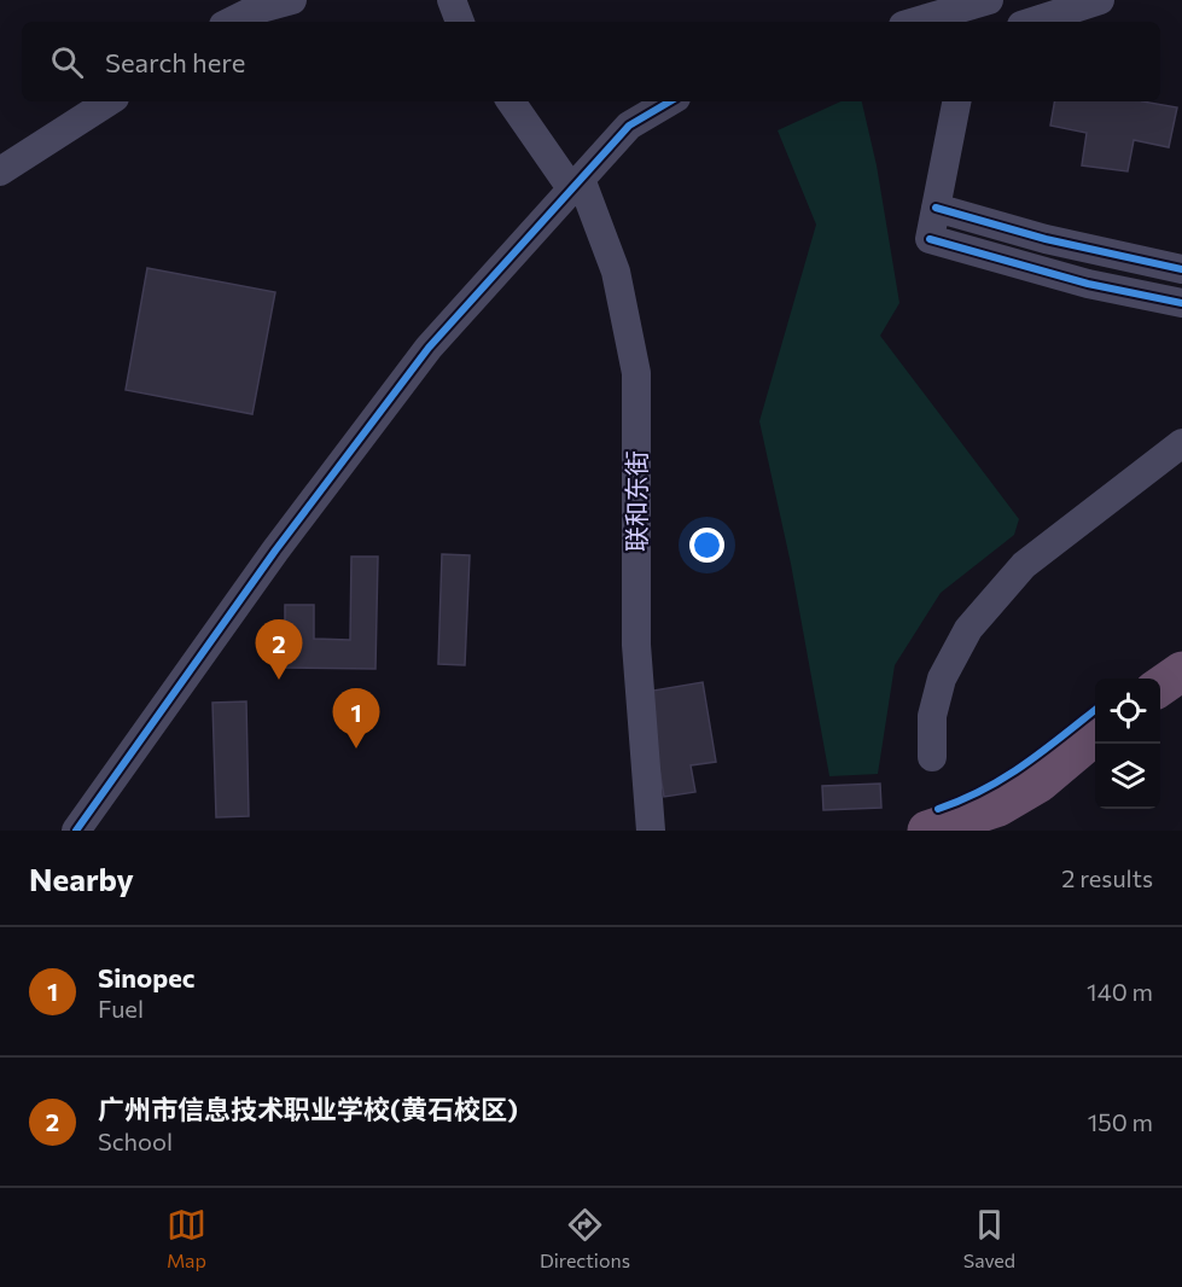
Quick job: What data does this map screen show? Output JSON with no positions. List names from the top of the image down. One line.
{"streets":{"street":["联和东街"]},"page":{"search":"Search here","pins":["2","1"],"heading":["Nearby","2 results"],"list":[{"mark":"1","name":"Sinopec","note":"Fuel","value":"140 m"},{"mark":"2","name":"广州市信息技术职业学校(黄石校区)","note":"School","value":"150 m"}],"nav":["Map","Directions","Saved"]}}
